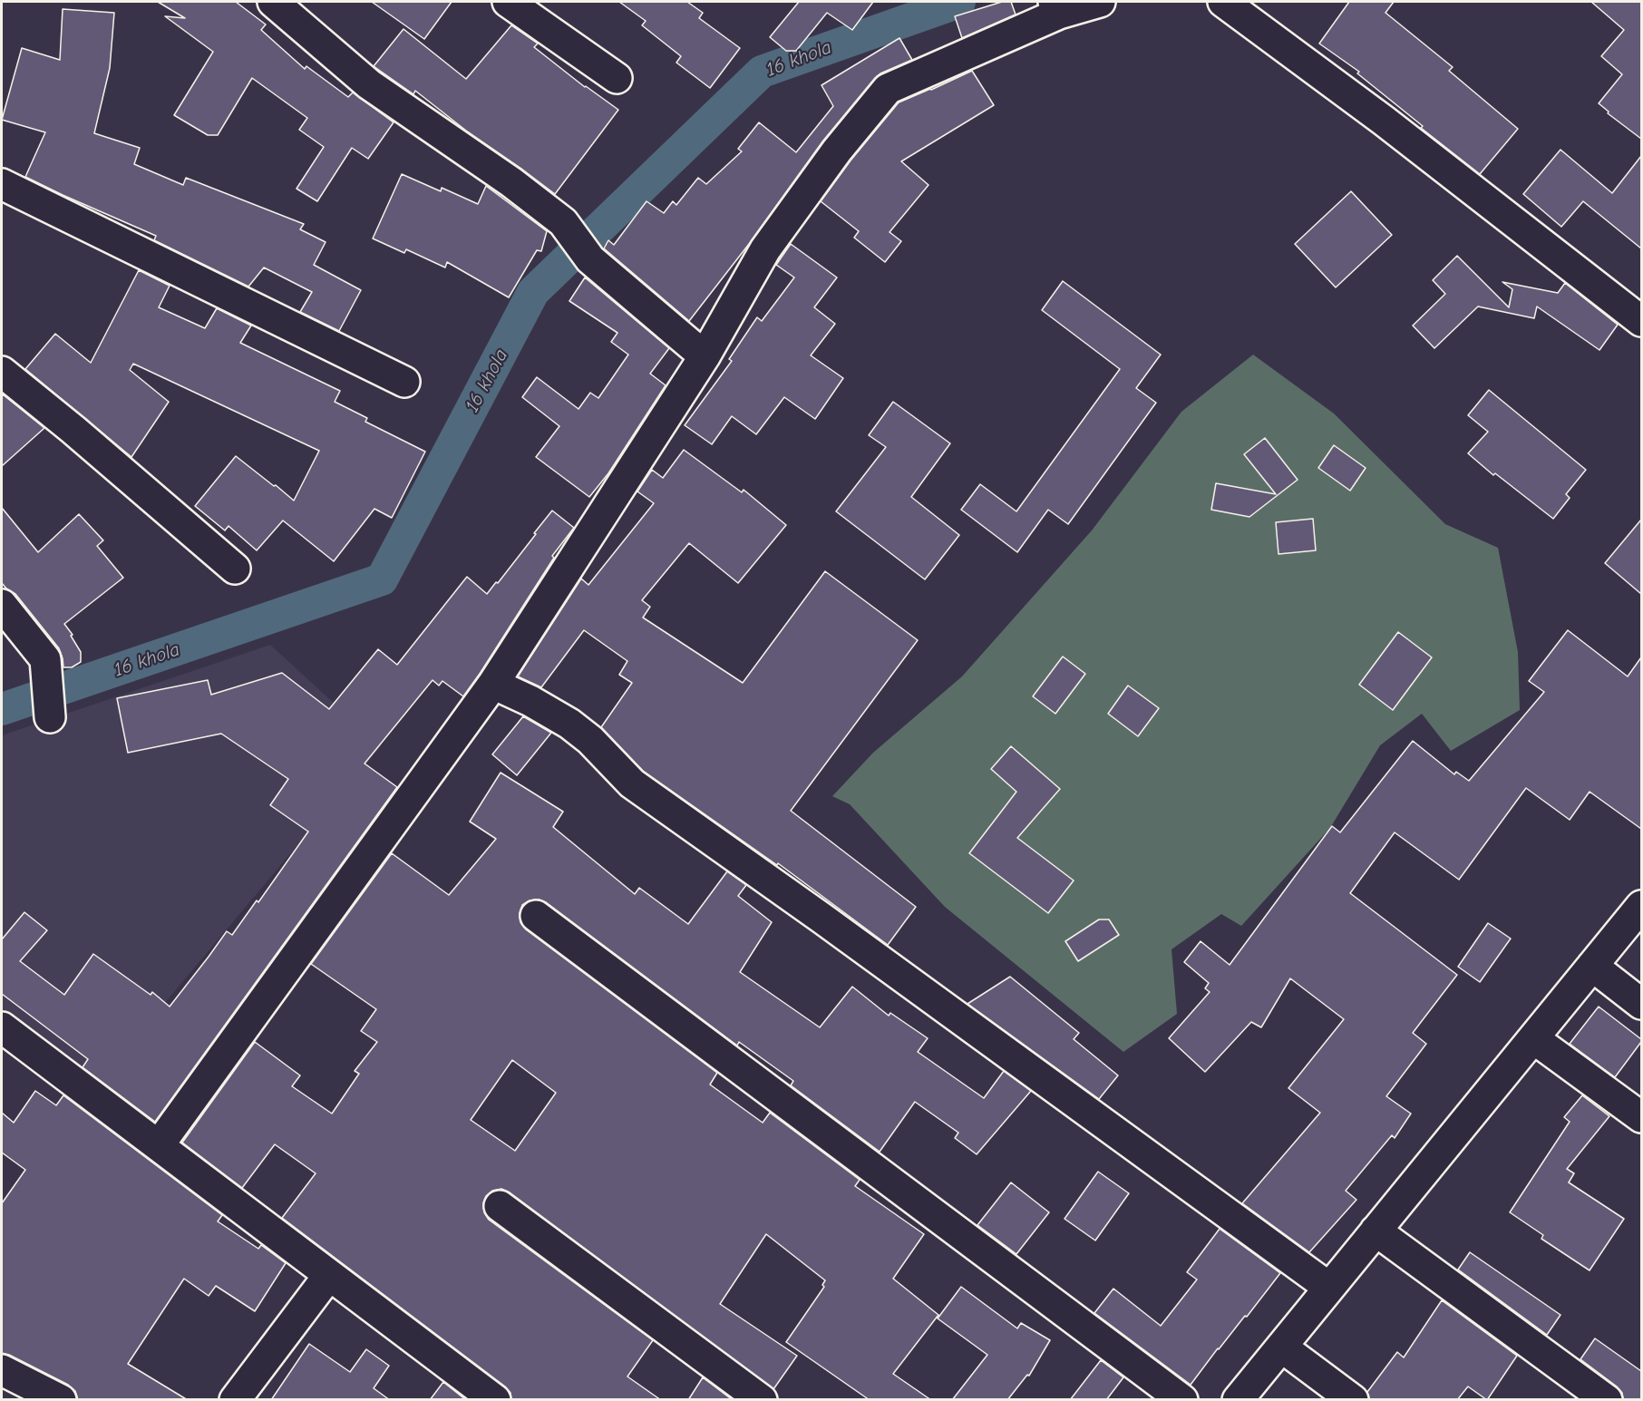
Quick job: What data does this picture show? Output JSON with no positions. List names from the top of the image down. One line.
{"water":["16 khola"]}
